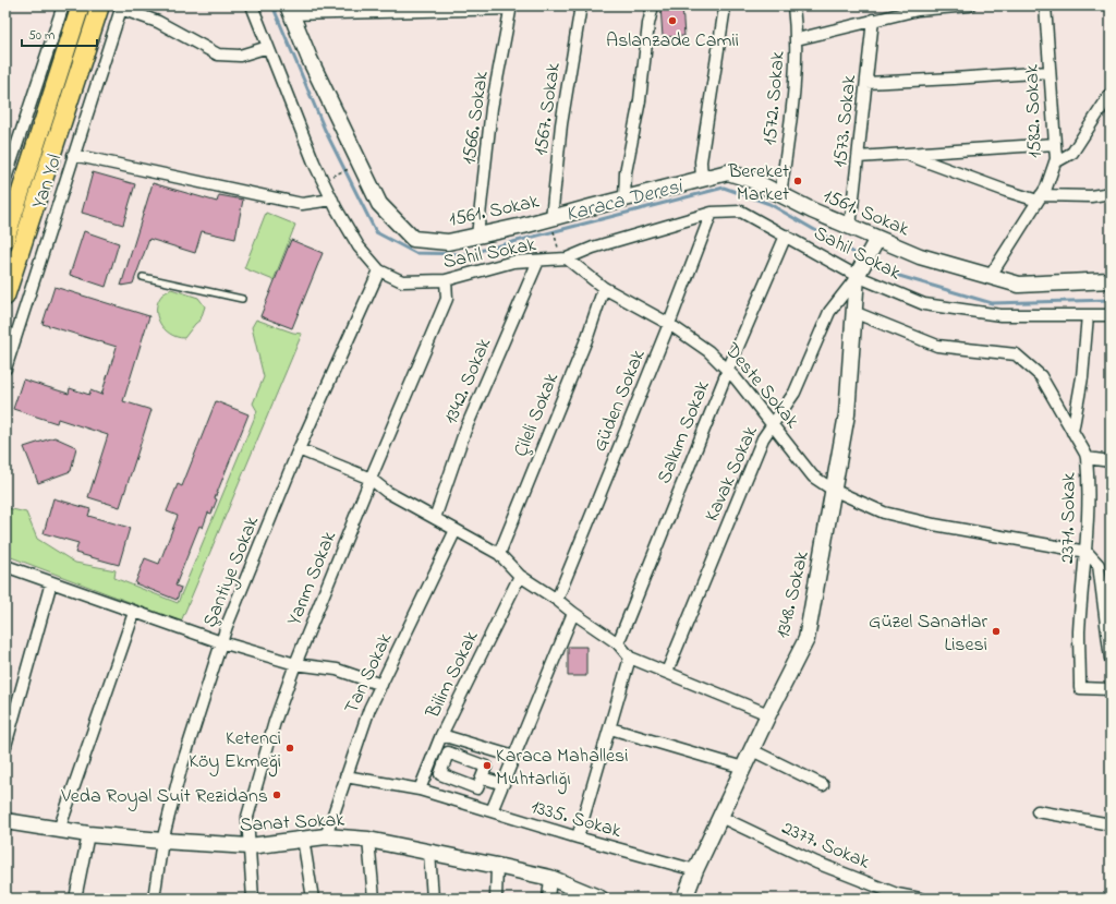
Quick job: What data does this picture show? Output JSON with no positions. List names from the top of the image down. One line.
{"streets":{"street":["1572. Sokak","1567. Sokak","1582. Sokak","1566. Sokak","1573. Sokak","Yan Yol","1561. Sokak","Sahil Sokak","1342. Sokak","Deste Sokak","Güden Sokak","Çileli Sokak","Salkım Sokak","Kavak Sokak","2371. Sokak","Şantiye Sokak","Yarım Sokak","1348. Sokak","Tan Sokak","Bilim Sokak","1335. Sokak","Sanat Sokak","2377. Sokak"]},"crossings":[["1572. Sokak","1561. Sokak"],["1567. Sokak","1561. Sokak"],["1582. Sokak","1561. Sokak"],["1566. Sokak","1561. Sokak"],["1573. Sokak","1561. Sokak"],["Sahil Sokak","1342. Sokak"],["Sahil Sokak","Deste Sokak"],["Sahil Sokak","Güden Sokak"],["Sahil Sokak","Salkım Sokak"],["Sahil Sokak","Kavak Sokak"],["Sahil Sokak","Şantiye Sokak"],["Sahil Sokak","Yarım Sokak"],["Sahil Sokak","1348. Sokak"],["Deste Sokak","Güden Sokak"],["Deste Sokak","Çileli Sokak"],["Deste Sokak","Salkım Sokak"],["Deste Sokak","Kavak Sokak"],["Deste Sokak","2371. Sokak"],["Deste Sokak","1348. Sokak"],["Kavak Sokak","1348. Sokak"],["2371. Sokak","1348. Sokak"],["Şantiye Sokak","Sanat Sokak"],["Yarım Sokak","Sanat Sokak"],["1348. Sokak","1335. Sokak"],["1348. Sokak","2377. Sokak"],["Tan Sokak","1335. Sokak"],["Tan Sokak","Sanat Sokak"],["Bilim Sokak","1335. Sokak"]],"water":["Karaca Deresi"],"places":["Aslanzade Camii","Bereket Market","Güzel Sanatlar Lisesi","Ketenci Köy Ekmeği","Karaca Mahallesi Muhtarlığı","Veda Royal Suit Rezidans"],"scale_bar":"50 m"}
